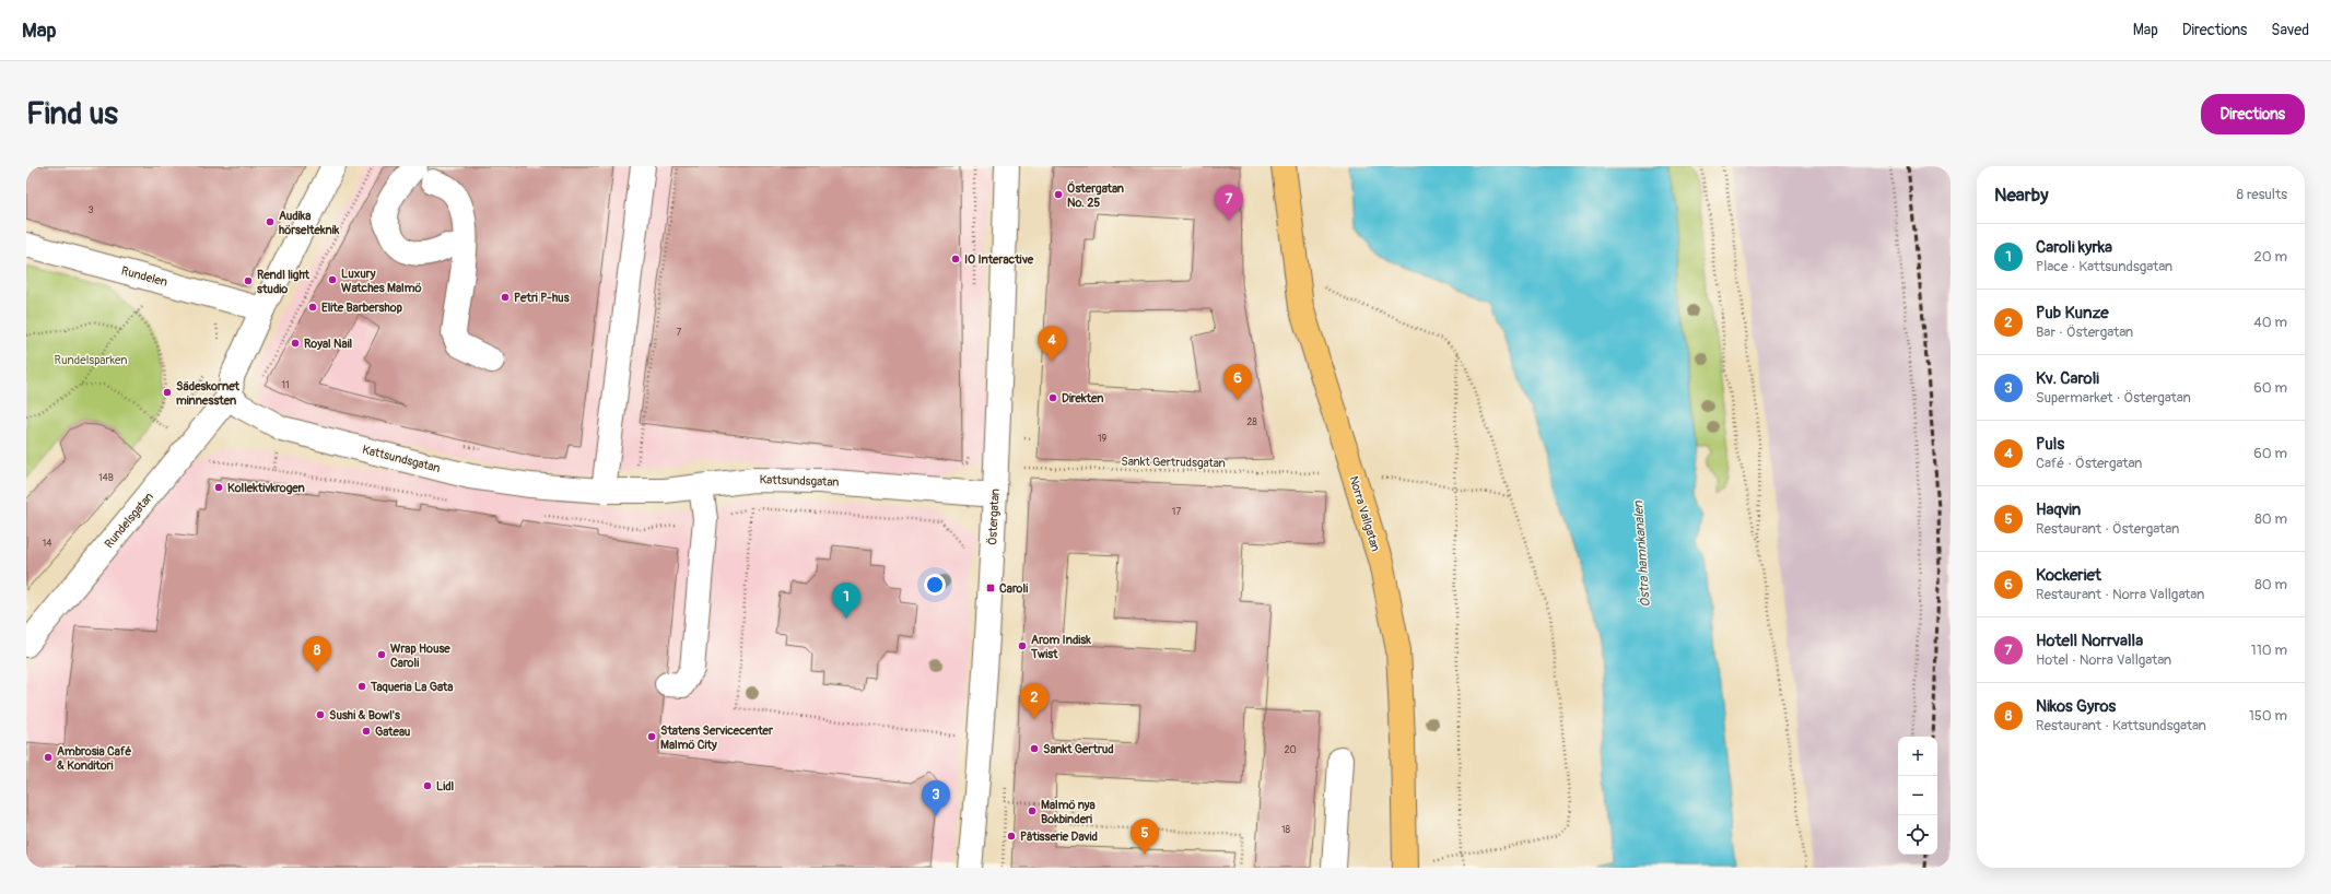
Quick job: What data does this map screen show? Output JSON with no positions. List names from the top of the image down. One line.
{"streets":{"main road":["Norra Vallgatan"],"street":["Rundelen","Kattsundsgatan","Östergatan","Rundelsgatan"],"path":["Sankt Gertrudsgatan"]},"crossings":[["Rundelen","Rundelsgatan"],["Kattsundsgatan","Östergatan"],["Kattsundsgatan","Rundelsgatan"]],"water":["Östra hamnkanalen"],"parks":["Rundelsparken"],"places":{"other":["Östergatan No. 25","Audika hörselteknik","IO Interactive","Luxury Watches Malmö","Rendl light studio","Petri P-hus","Elite Barbershop","Royal Nail","Sädeskornet minnessten","Direkten","Kollektivkrogen","Arom Indisk Twist","Wrap House Caroli","Taqueria La Gata","Sushi & Bowl's","Gateau","Statens Servicecenter Malmö City","Sankt Gertrud","Ambrosia Café & Konditori","Lidl","Malmö nya Bokbinderi","Pâtisserie David"],"transit":["Caroli"]},"house_numbers":["3","7","11","28","19","14B","17","14","20","18"],"page":{"header":"Map","nav":["Map","Directions","Saved"],"buttons":"Directions","title":"Find us","heading":["Nearby","8 results"],"pins":["7","4","6","1","8","2","3","5"],"list":[{"mark":"1","name":"Caroli kyrka","note":"Place · Kattsundsgatan","value":"20 m"},{"mark":"2","name":"Pub Kunze","note":"Bar · Östergatan","value":"40 m"},{"mark":"3","name":"Kv. Caroli","note":"Supermarket · Östergatan","value":"60 m"},{"mark":"4","name":"Puls","note":"Café · Östergatan","value":"60 m"},{"mark":"5","name":"Haqvin","note":"Restaurant · Östergatan","value":"80 m"},{"mark":"6","name":"Kockeriet","note":"Restaurant · Norra Vallgatan","value":"80 m"},{"mark":"7","name":"Hotell Norrvalla","note":"Hotel · Norra Vallgatan","value":"110 m"},{"mark":"8","name":"Nikos Gyros","note":"Restaurant · Kattsundsgatan","value":"150 m"}],"map_buttons":["+","−"]}}
